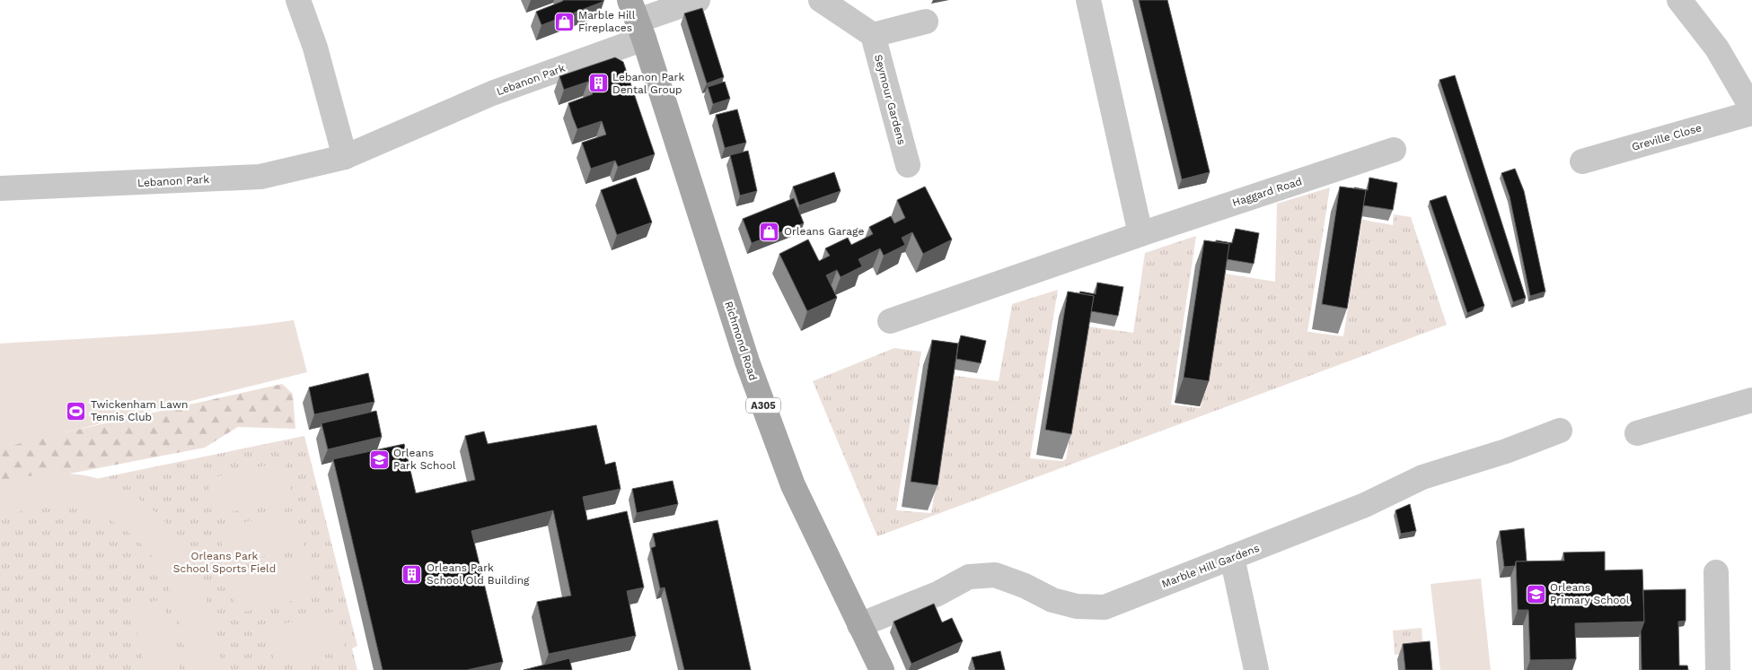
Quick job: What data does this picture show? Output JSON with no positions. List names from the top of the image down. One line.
{"streets":{"main road":["Richmond Road","A305"],"street":["Lebanon Park","Seymour Gardens","Greville Close","Haggard Road","Marble Hill Gardens"]},"crossings":[["Lebanon Park","Richmond Road"],["Richmond Road","Marble Hill Gardens"]],"parks":["Orleans Park School Sports Field"],"places":{"shop":["Marble Hill Fireplaces","Orleans Garage"],"building":["Lebanon Park Dental Group","Orleans Park School Old Building"],"sports":["Twickenham Lawn Tennis Club"],"school or university":["Orleans Park School","Orleans Primary School"]}}
